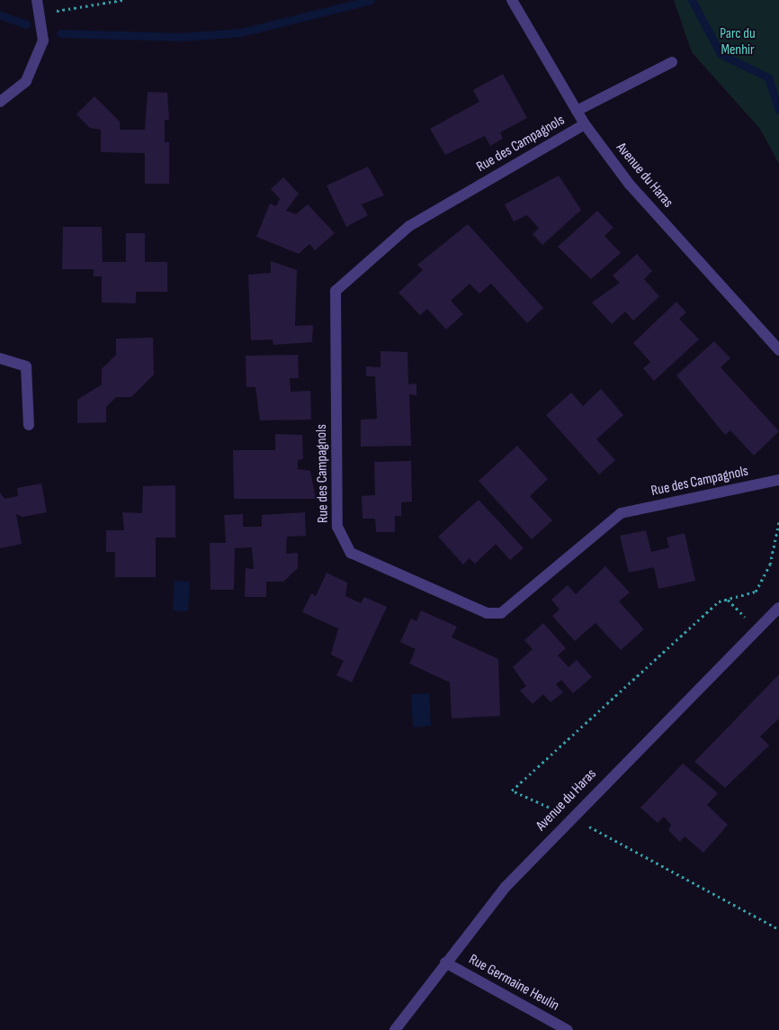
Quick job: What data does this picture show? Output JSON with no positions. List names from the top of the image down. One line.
{"streets":{"street":["Rue des Campagnols","Avenue du Haras","Rue Germaine Heulin"]},"crossings":[["Rue des Campagnols","Avenue du Haras"],["Avenue du Haras","Rue Germaine Heulin"]],"parks":["Parc du Menhir"]}
